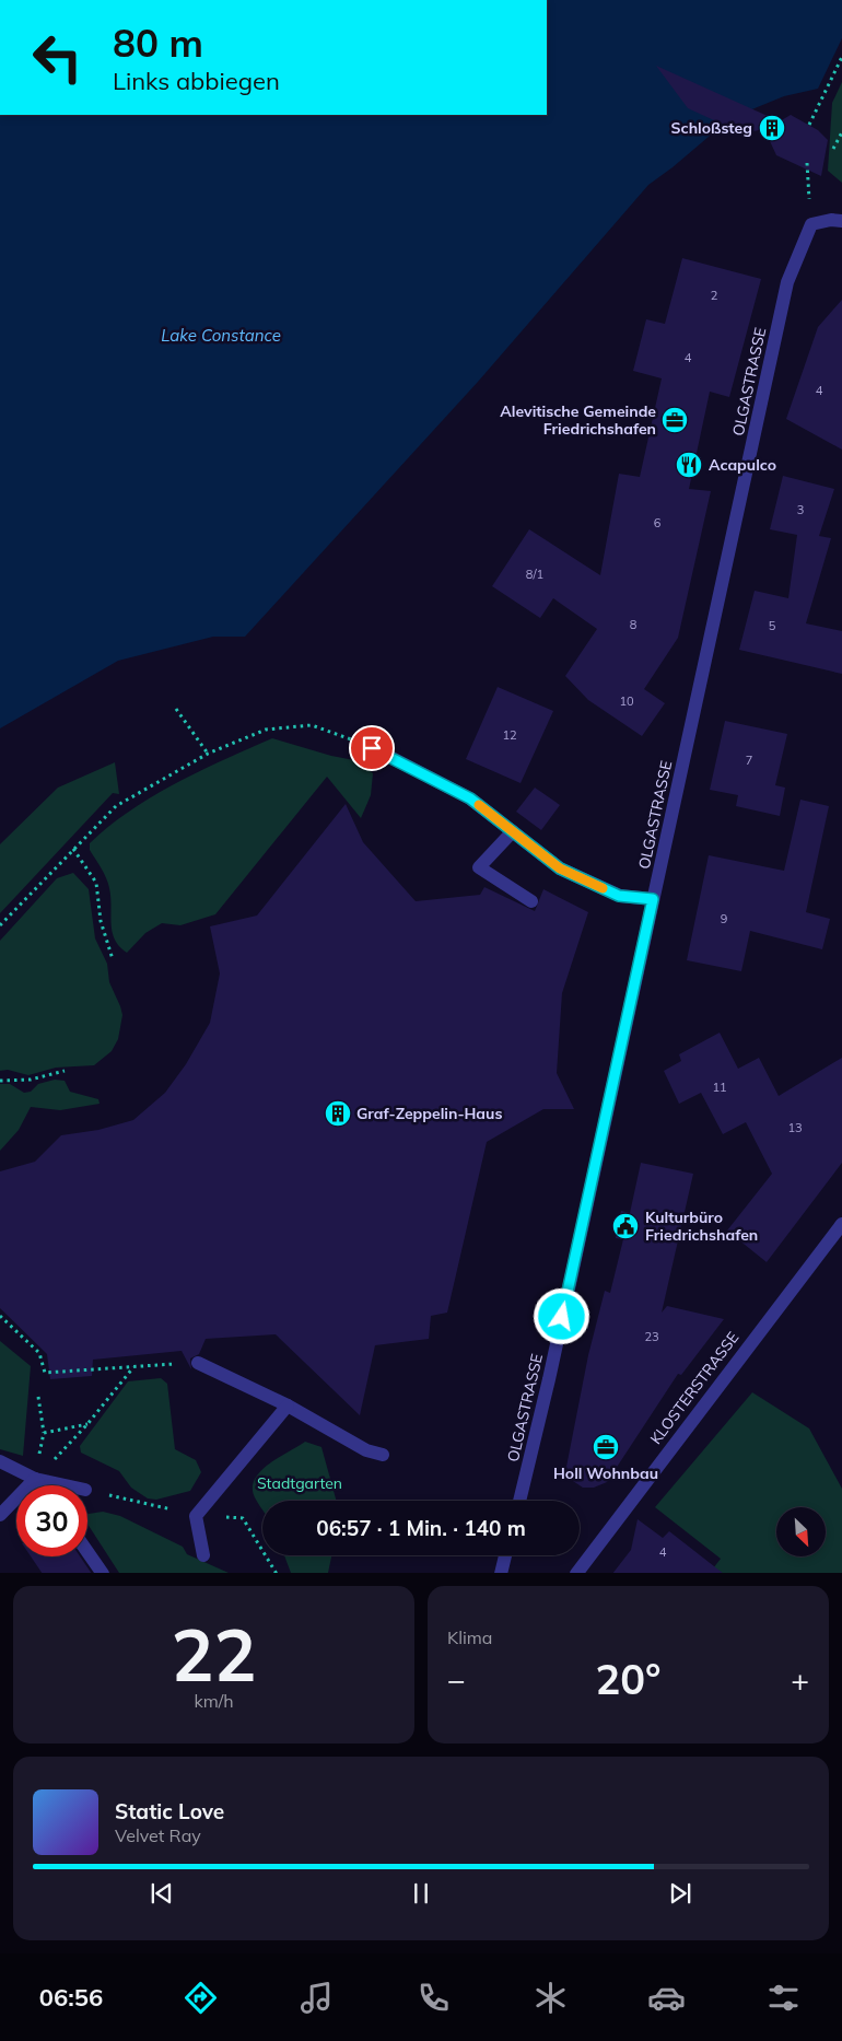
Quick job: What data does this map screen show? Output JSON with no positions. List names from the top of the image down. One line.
{"streets":{"street":["OLGASTRASSE","KLOSTERSTRASSE"]},"water":["Lake Constance"],"parks":["Stadtgarten"],"places":{"building":["Schloßsteg","Graf-Zeppelin-Haus"],"office":["Alevitische Gemeinde Friedrichshafen","Holl Wohnbau"],"restaurant":["Acapulco"],"public building":["Kulturbüro Friedrichshafen"]},"house_numbers":["2","4","4","3","6","8/1","8","5","10","12","7","9","11","13","23","4"],"north":"bottom right","page":{"turn":["80 m","Links abbiegen"],"limit":"30","trip":"06:57 · 1 Min. · 140 m","tile":[["22","km/h"],"Klima"],"heat":["−","20°","+"],"song":["Static Love","Velvet Ray"],"tabs":"06:56"}}
